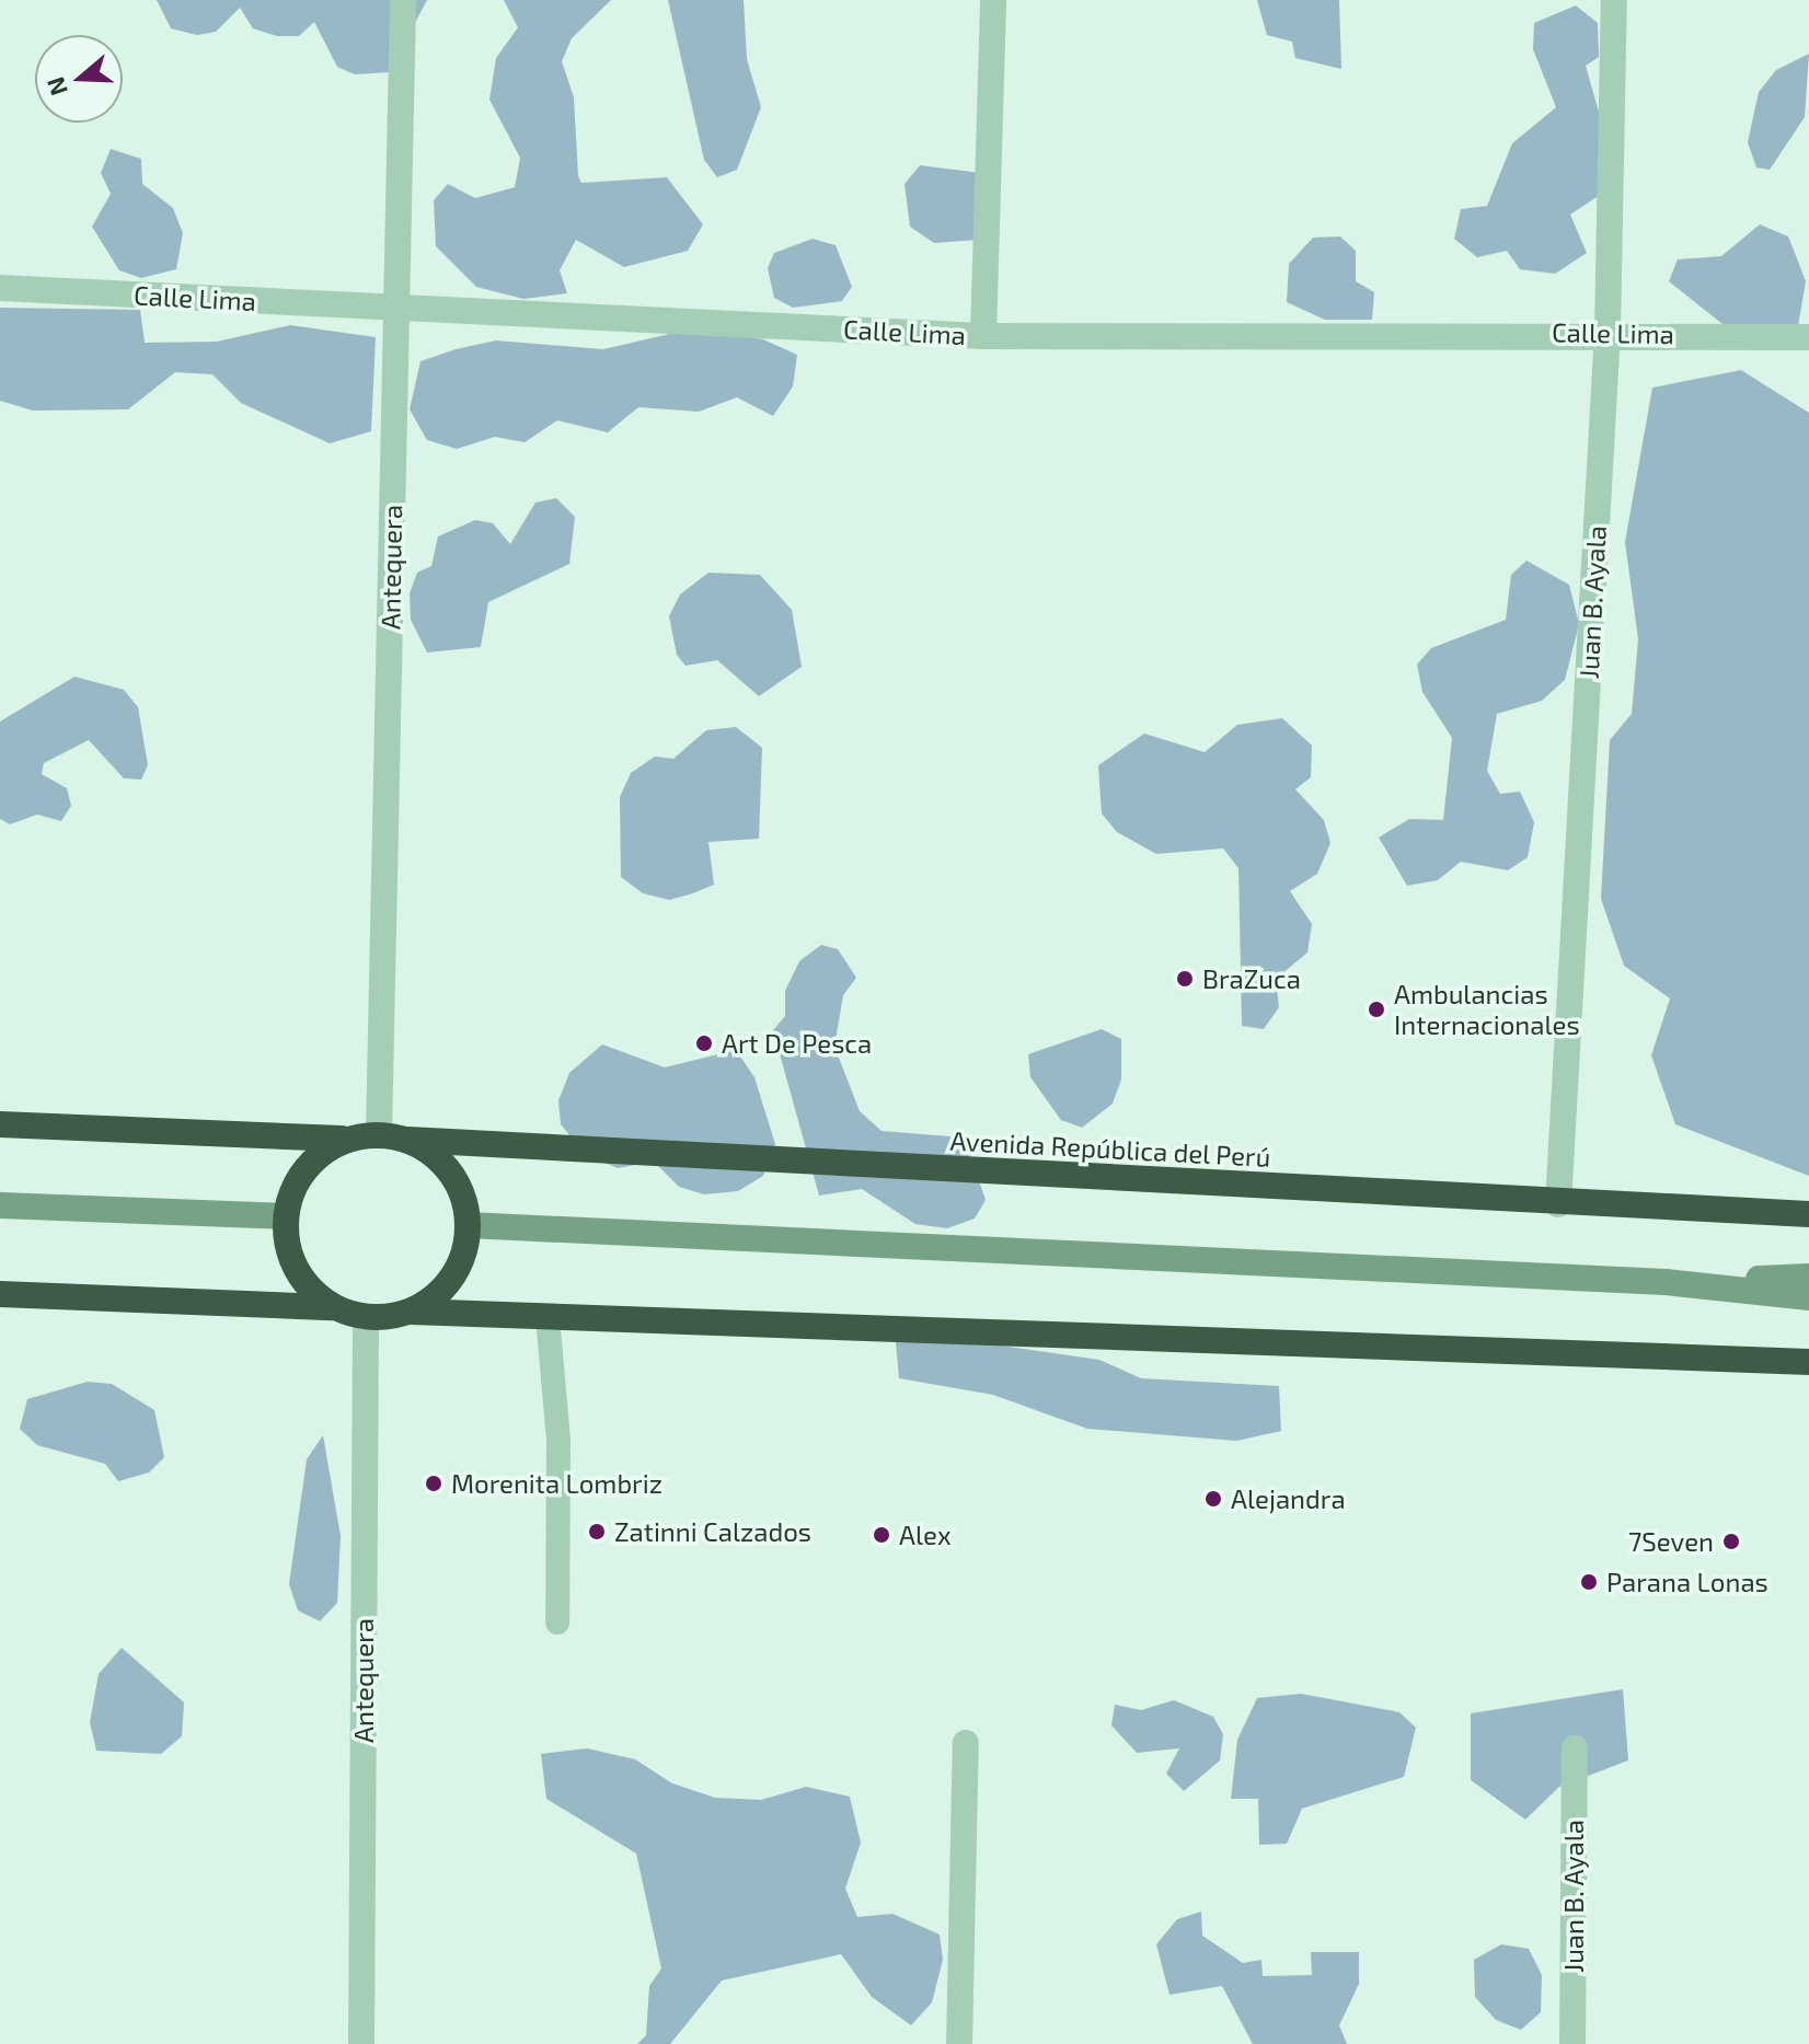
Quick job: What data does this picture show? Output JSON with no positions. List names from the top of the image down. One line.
{"streets":{"highway":["Avenida República del Perú"],"street":["Calle Lima","Antequera","Juan B. Ayala"]},"crossings":[["Calle Lima","Antequera"],["Calle Lima","Juan B. Ayala"],["Antequera","Avenida República del Perú"],["Juan B. Ayala","Avenida República del Perú"]],"places":["BraZuca","Ambulancias Internacionales","Art De Pesca","Morenita Lombriz","Alejandra","Zatinni Calzados","Alex","7Seven","Parana Lonas"],"north":"left"}
